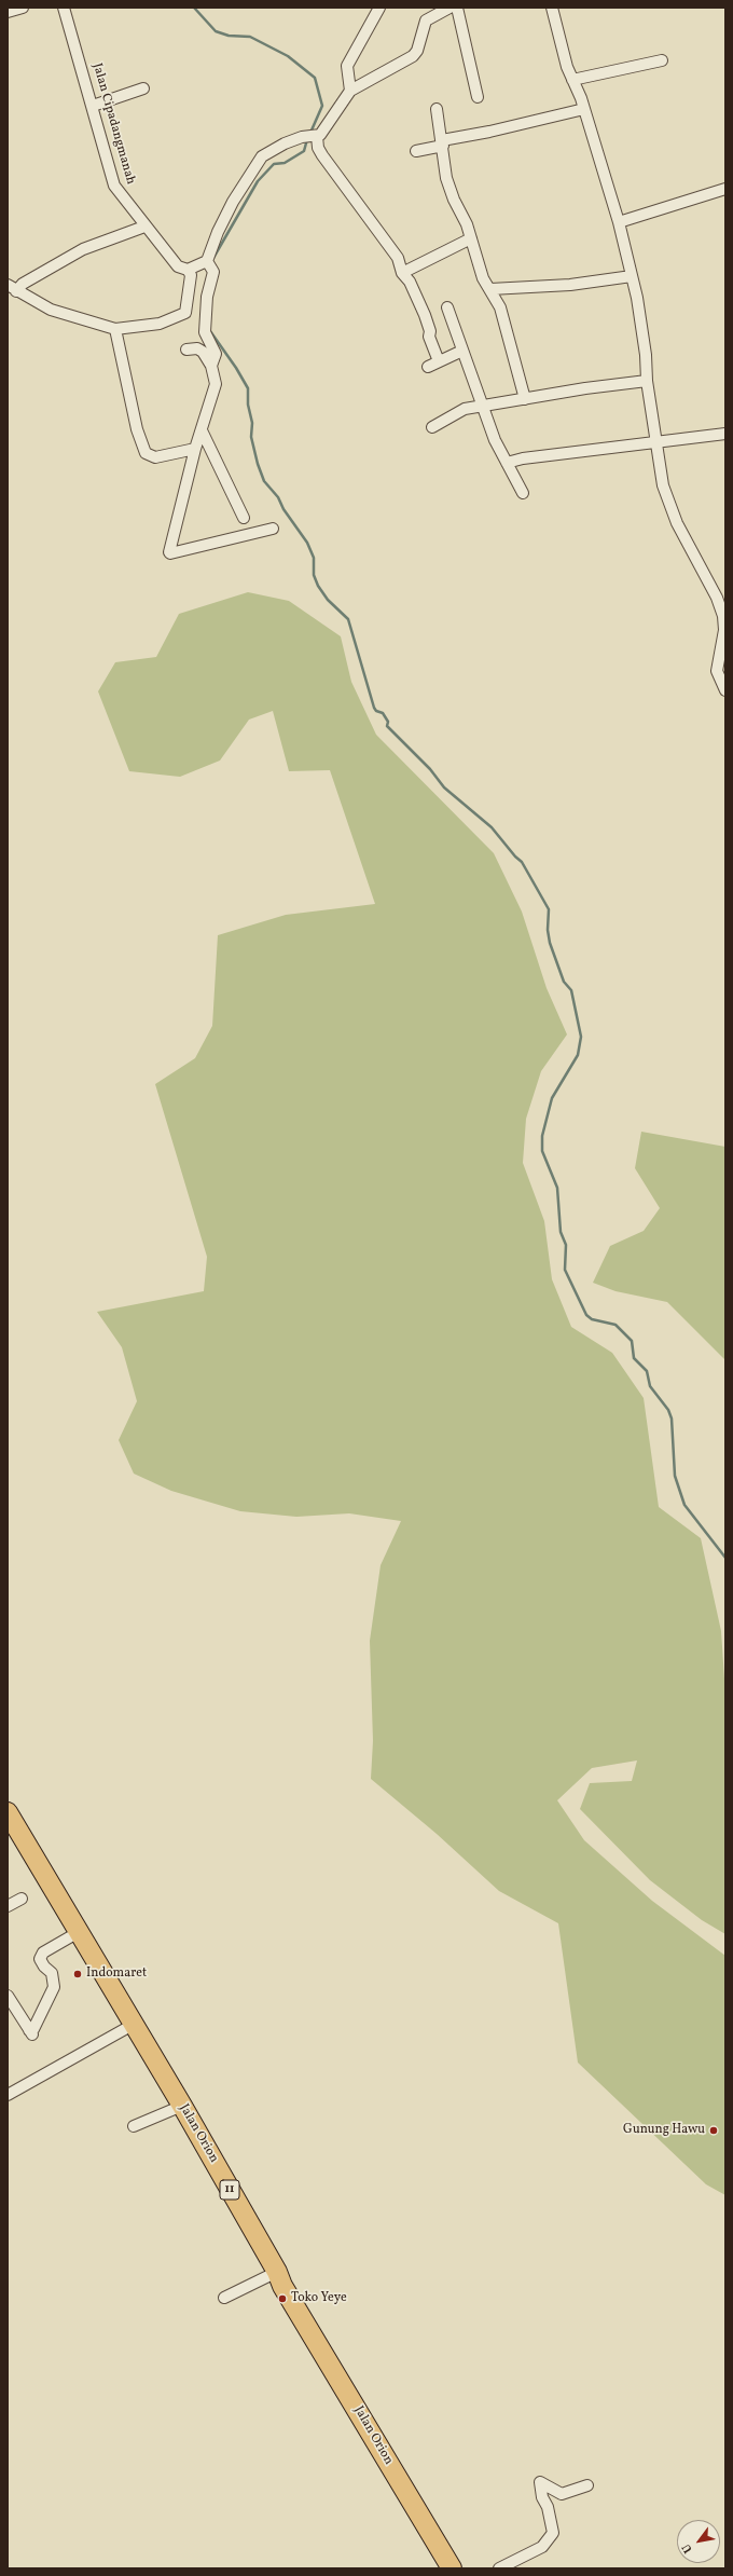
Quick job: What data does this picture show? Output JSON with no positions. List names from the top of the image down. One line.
{"streets":{"highway":["Jalan Orion","11"],"street":["Jalan Cipadangmanah"]},"places":["Indomaret","Gunung Hawu","Toko Yeye"],"north":"bottom left"}
